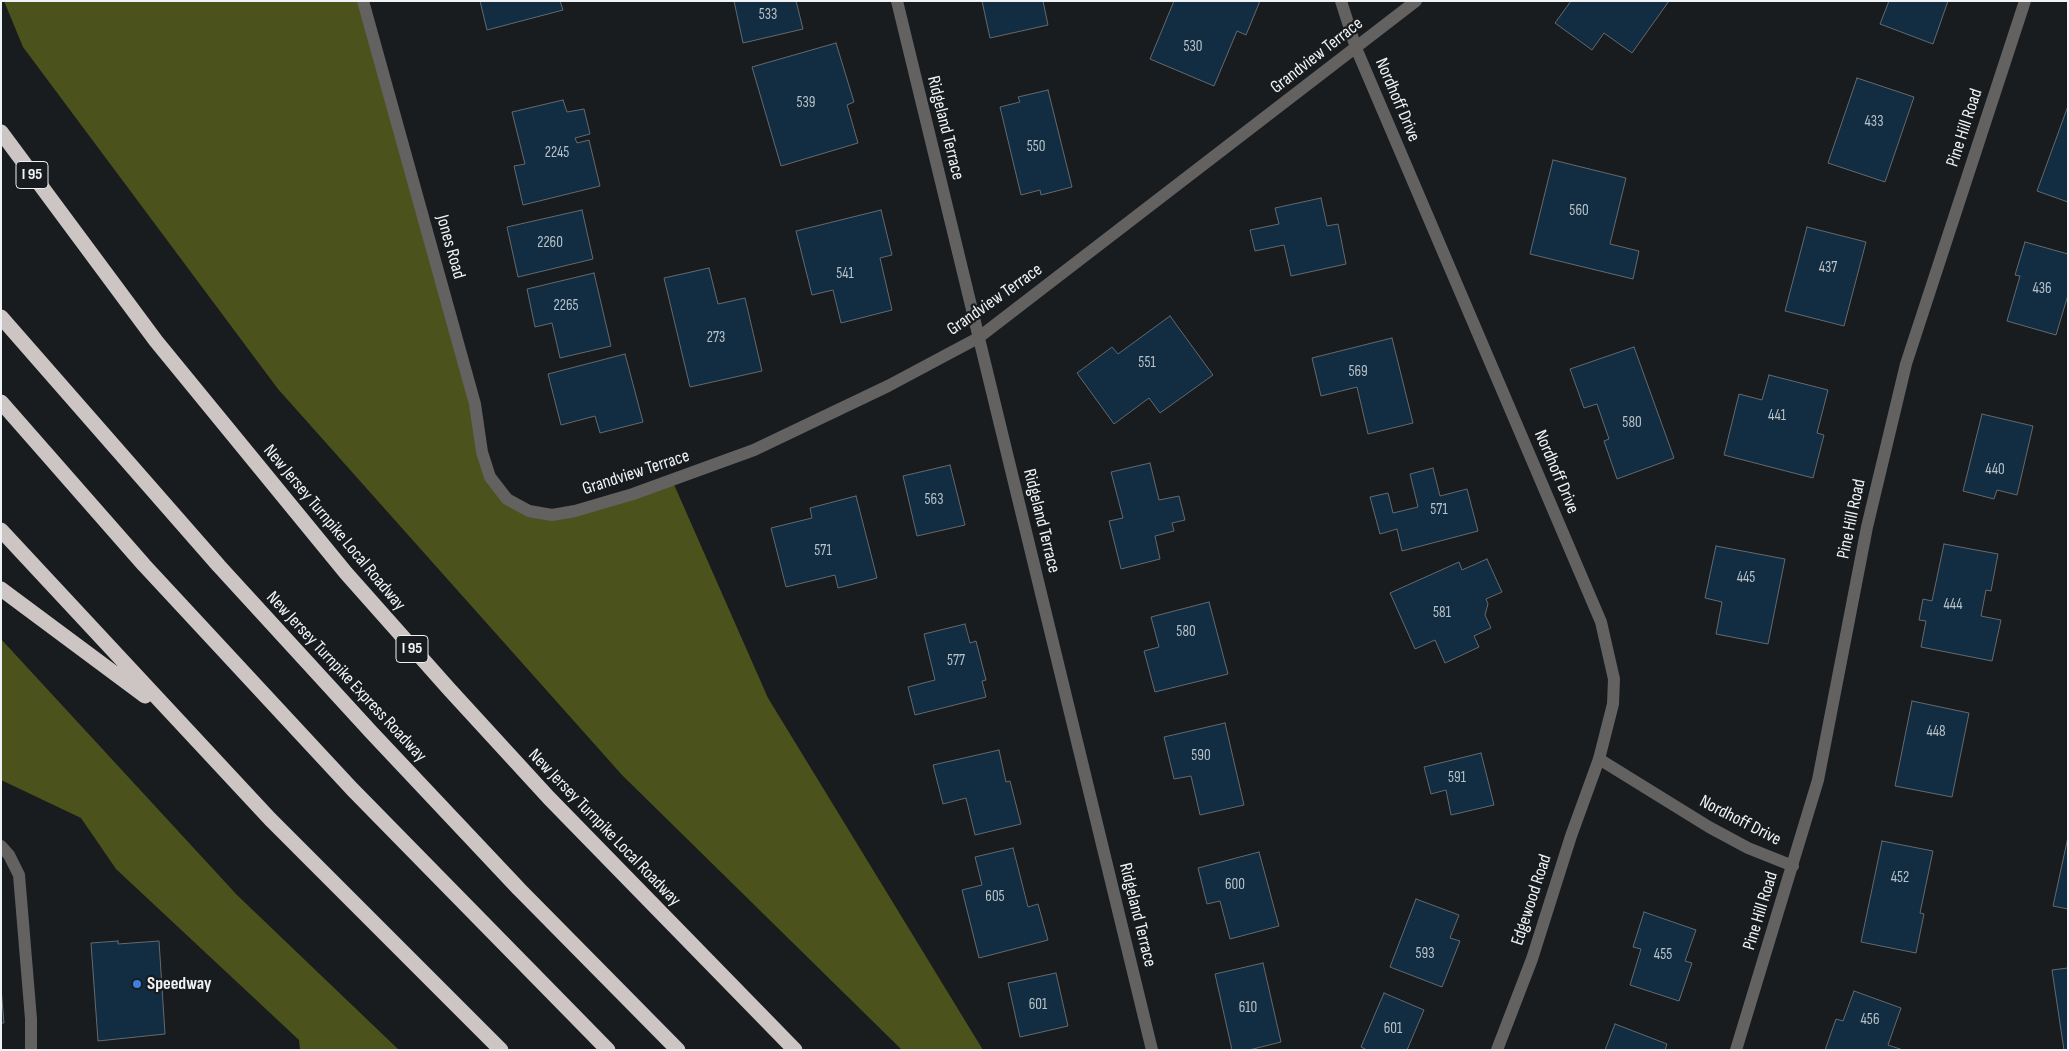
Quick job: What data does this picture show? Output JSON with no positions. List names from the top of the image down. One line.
{"streets":{"highway":["I 95","New Jersey Turnpike Local Roadway","New Jersey Turnpike Express Roadway"],"street":["Grandview Terrace","Nordhoff Drive","Ridgeland Terrace","Pine Hill Road","Jones Road","Edgewood Road"]},"crossings":[["Grandview Terrace","Nordhoff Drive"],["Grandview Terrace","Ridgeland Terrace"],["Grandview Terrace","Jones Road"],["Nordhoff Drive","Pine Hill Road"],["Nordhoff Drive","Edgewood Road"]],"places":["Speedway"],"house_numbers":["533","530","539","433","550","2245","560","2260","437","541","436","2265","273","551","569","441","580","440","563","571","571","445","444","581","580","577","448","590","591","452","600","605","593","455","601","610","456","601"]}
